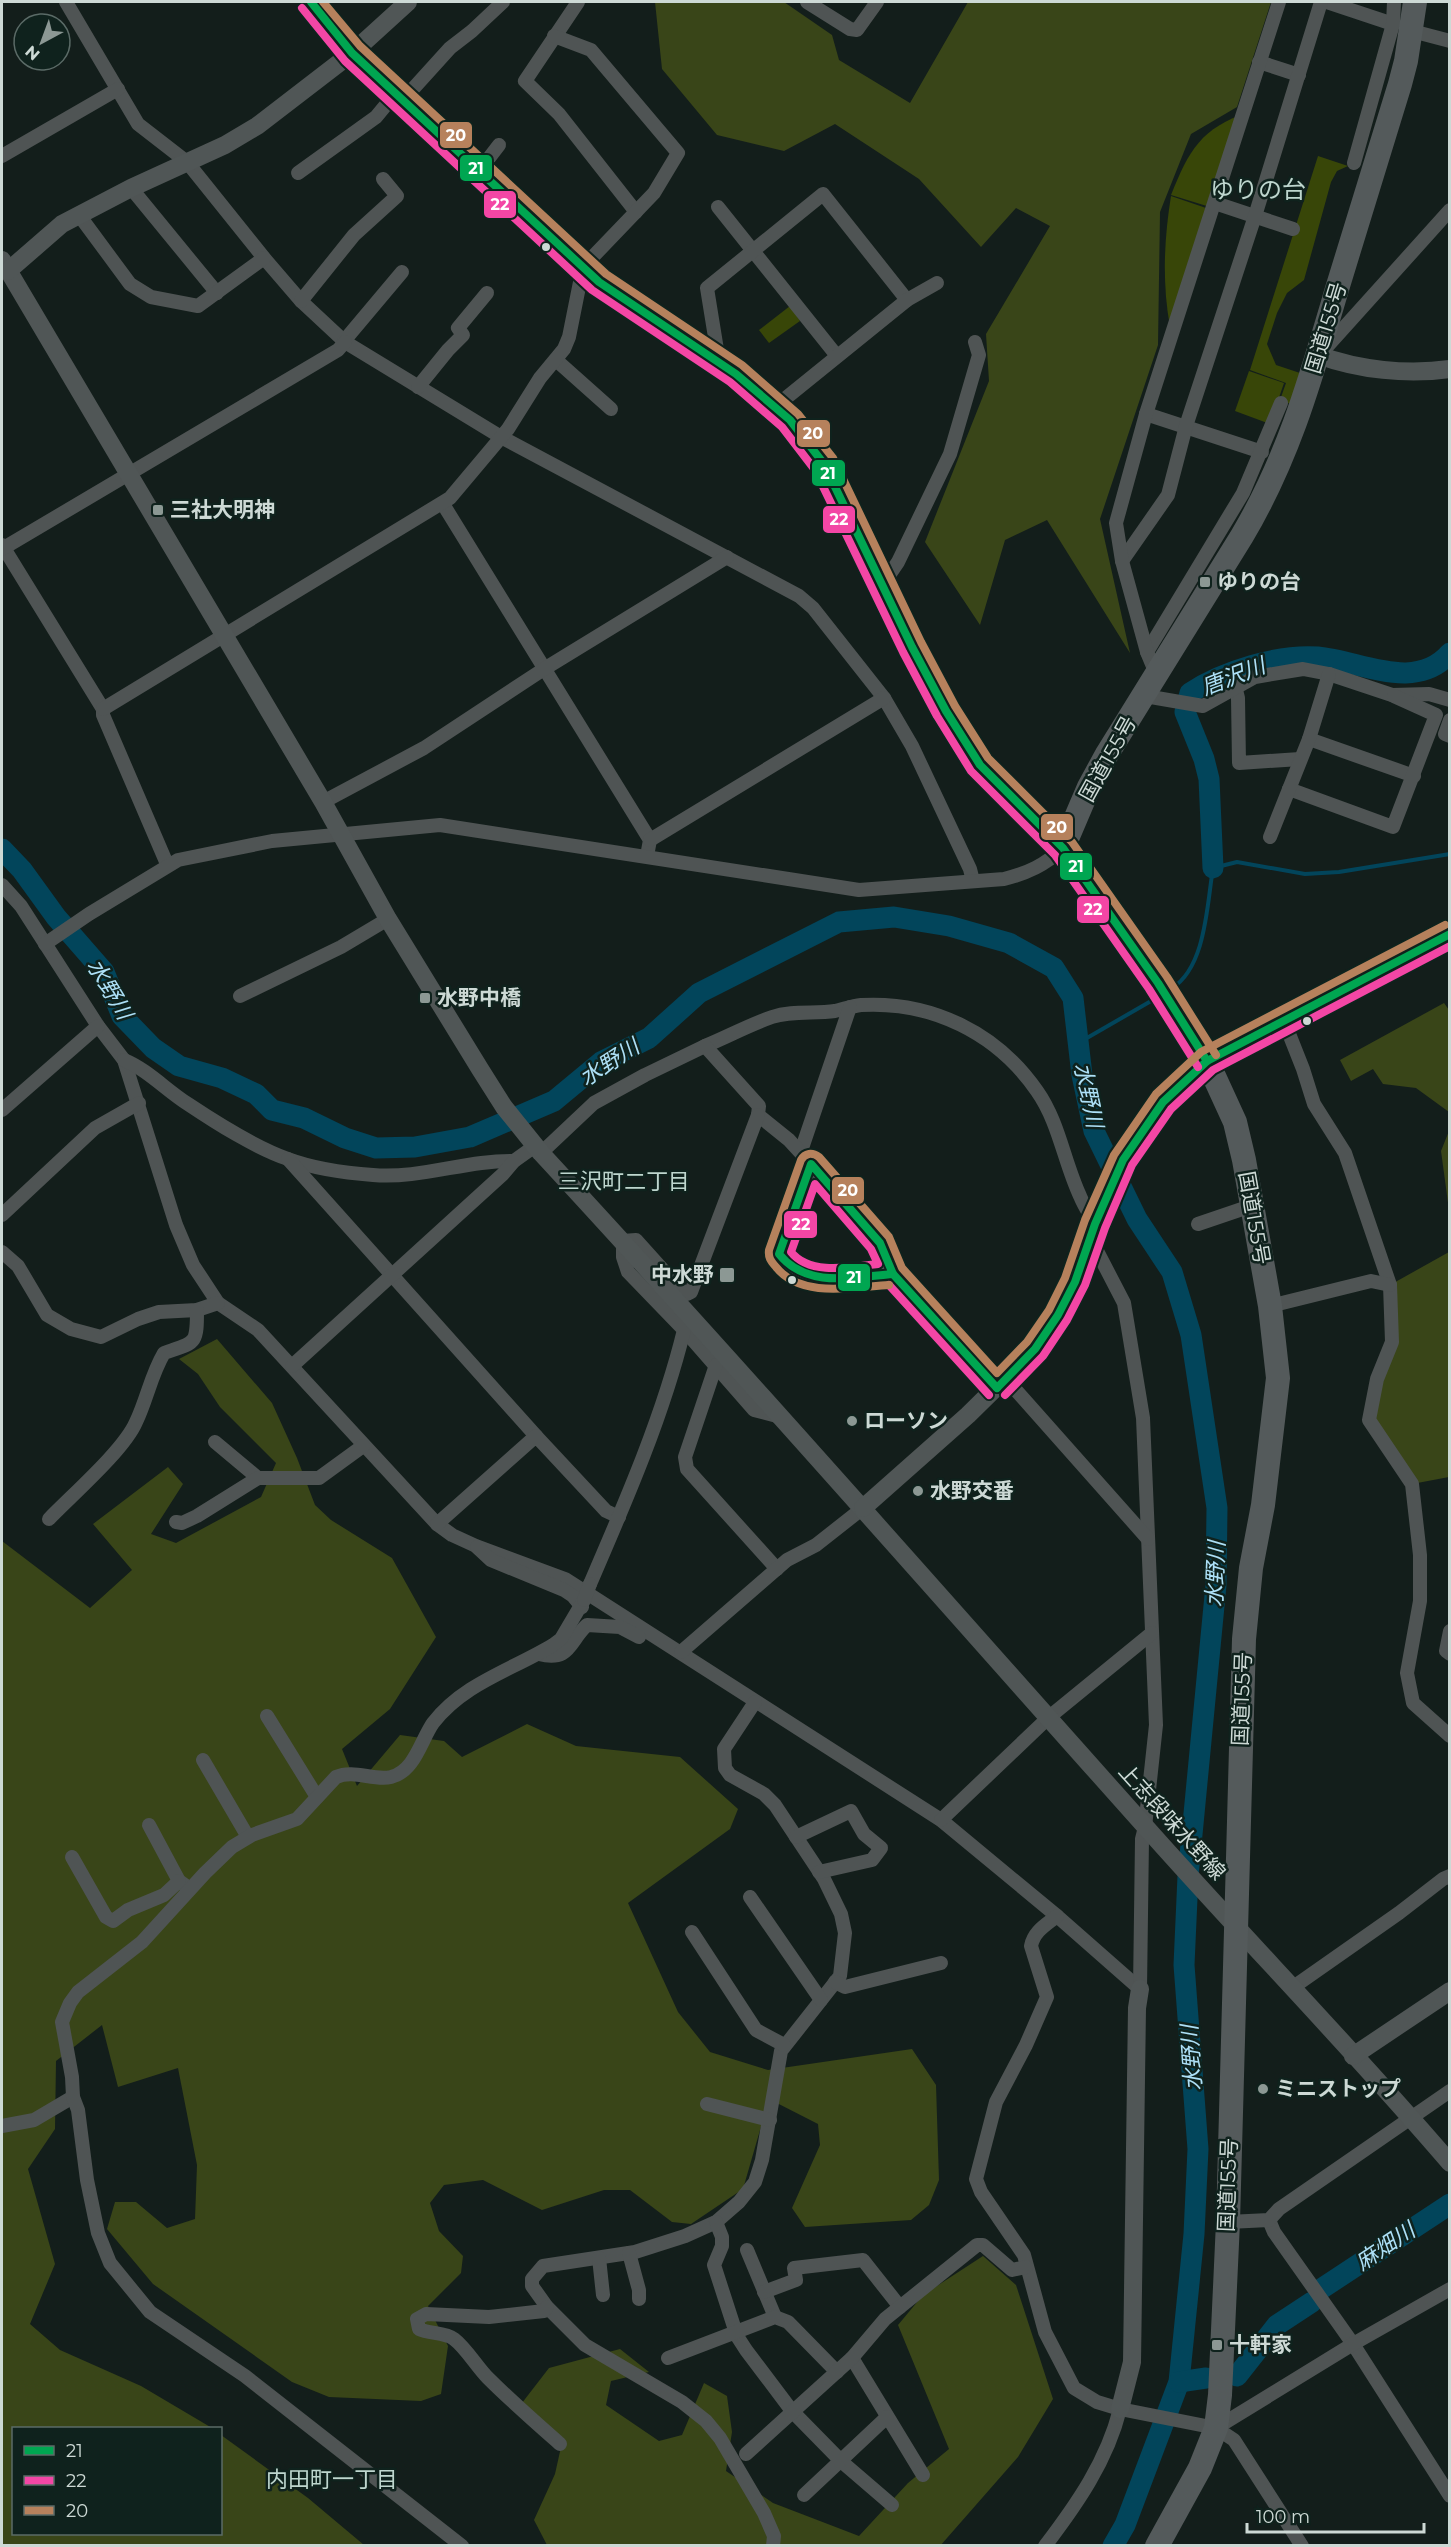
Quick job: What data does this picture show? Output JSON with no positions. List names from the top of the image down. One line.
{"streets":{"highway":["国道155号"],"street":["上志段味水野線"]},"crossings":[["国道155号","上志段味水野線"]],"districts":["ゆりの台","三沢町二丁目","内田町一丁目"],"water":["唐沢川","水野川","麻畑川"],"places":{"transit":["三社大明神","ゆりの台","水野中橋","中水野","十軒家"],"other":["ローソン","水野交番","ミニストップ"]},"lines":["transit line 21","transit line 20","transit line 22"],"legend":["21","22","20"],"scale_bar":"100 m","north":"bottom left"}
